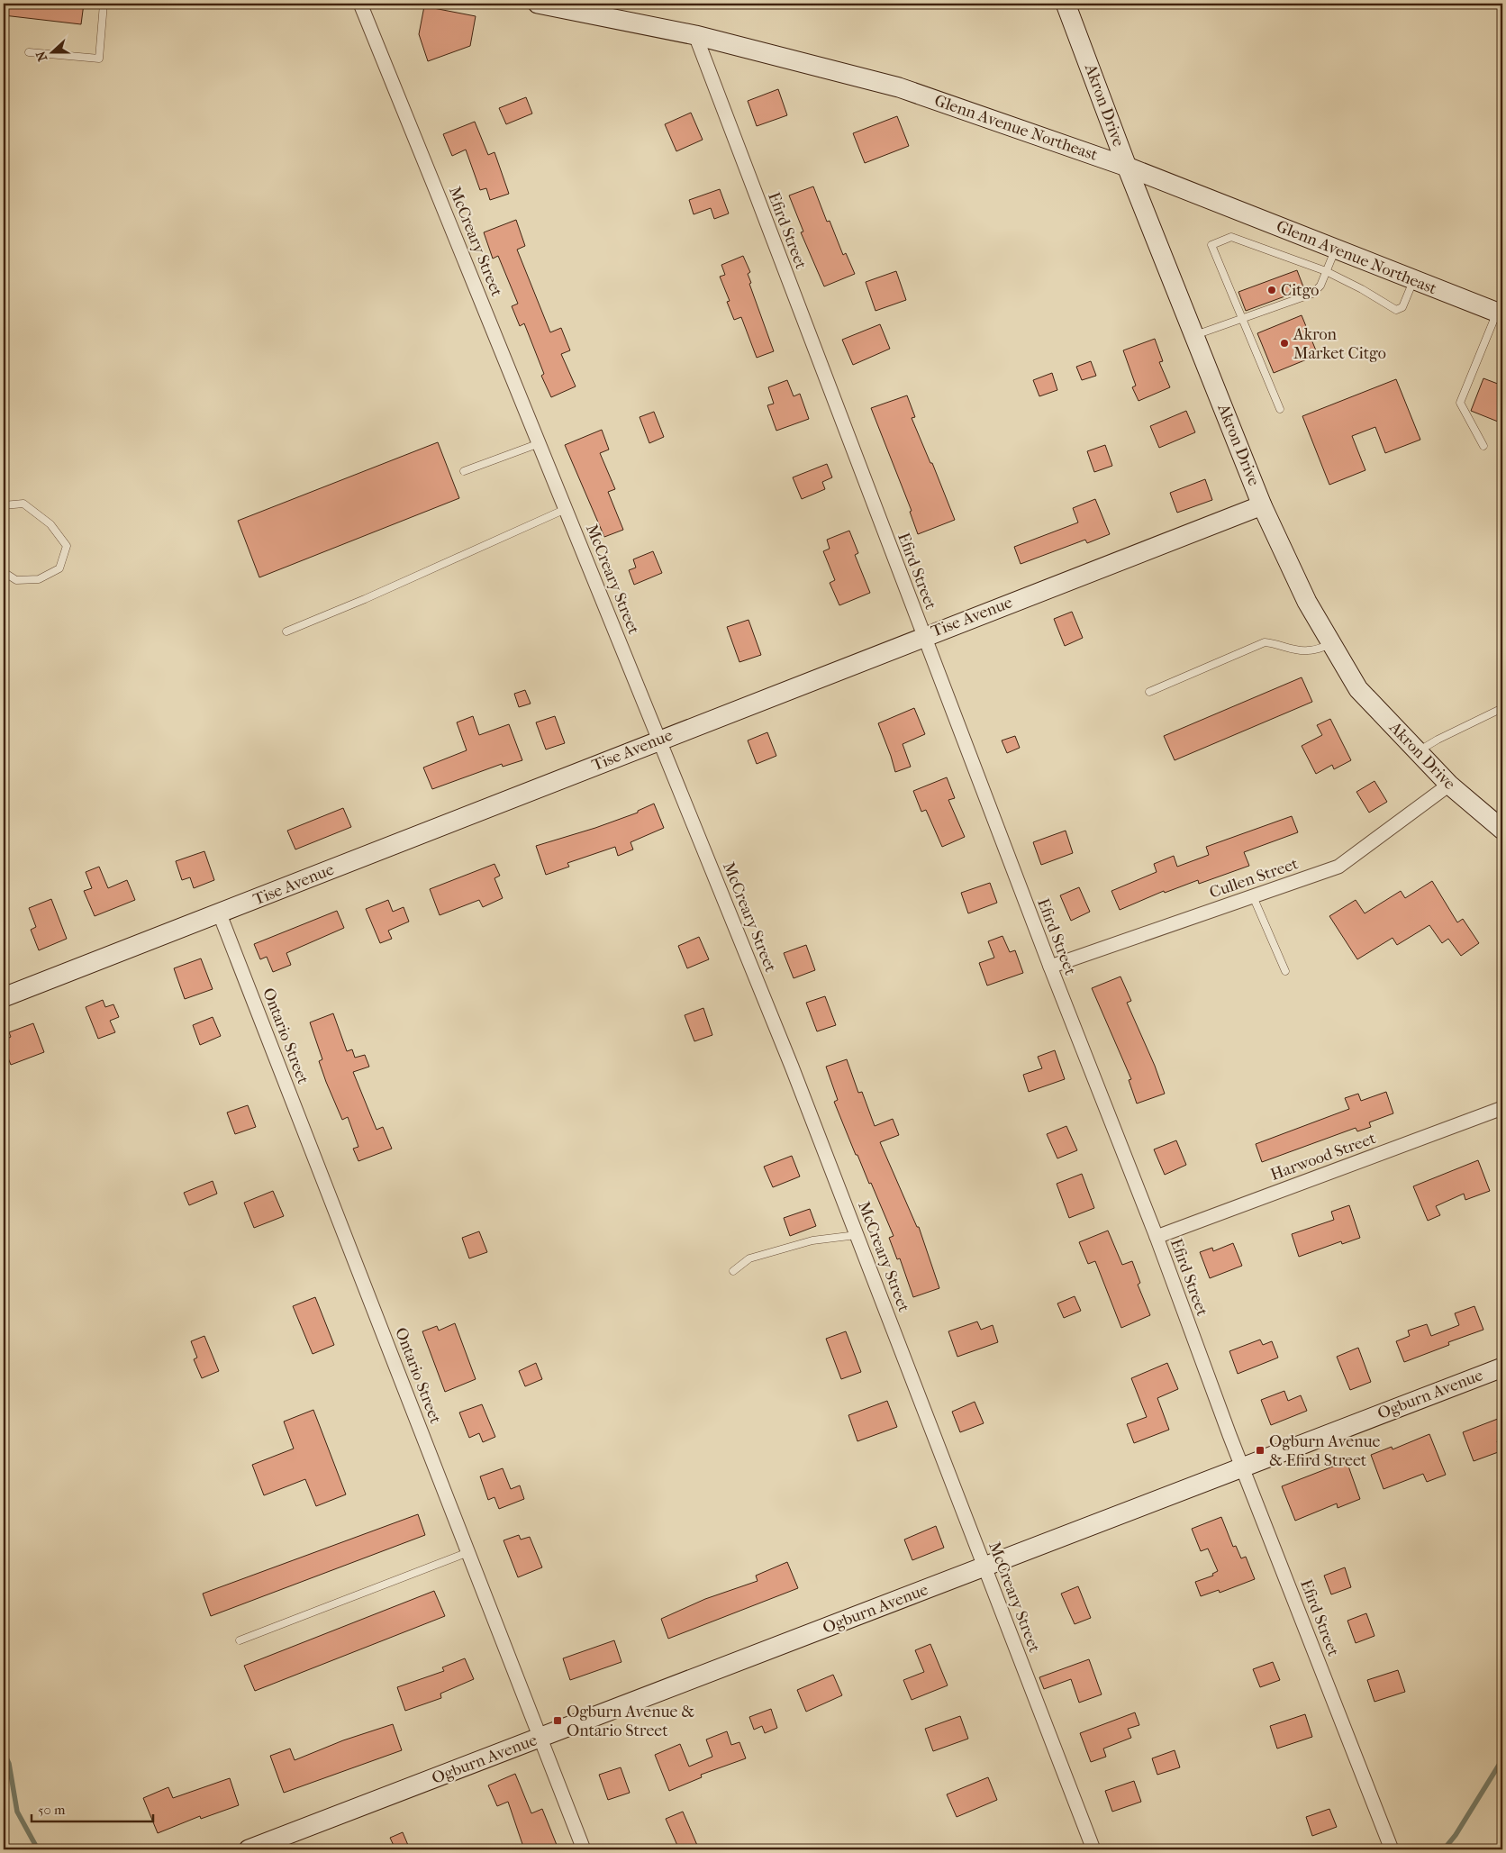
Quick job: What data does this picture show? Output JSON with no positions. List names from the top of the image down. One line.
{"streets":{"street":["Akron Drive","Glenn Avenue Northeast","Efird Street","McCreary Street","Tise Avenue","Cullen Street","Ontario Street","Harwood Street","Ogburn Avenue"]},"crossings":[["Akron Drive","Glenn Avenue Northeast"],["Akron Drive","Tise Avenue"],["Akron Drive","Cullen Street"],["Glenn Avenue Northeast","Efird Street"],["Efird Street","Tise Avenue"],["Efird Street","Cullen Street"],["Efird Street","Harwood Street"],["Efird Street","Ogburn Avenue"],["McCreary Street","Tise Avenue"],["McCreary Street","Ogburn Avenue"],["Tise Avenue","Ontario Street"],["Ontario Street","Ogburn Avenue"]],"places":{"other":["Citgo","Akron Market Citgo"],"transit":["Ogburn Avenue & Efird Street","Ogburn Avenue & Ontario Street"]},"scale_bar":"50 m","north":"left"}
